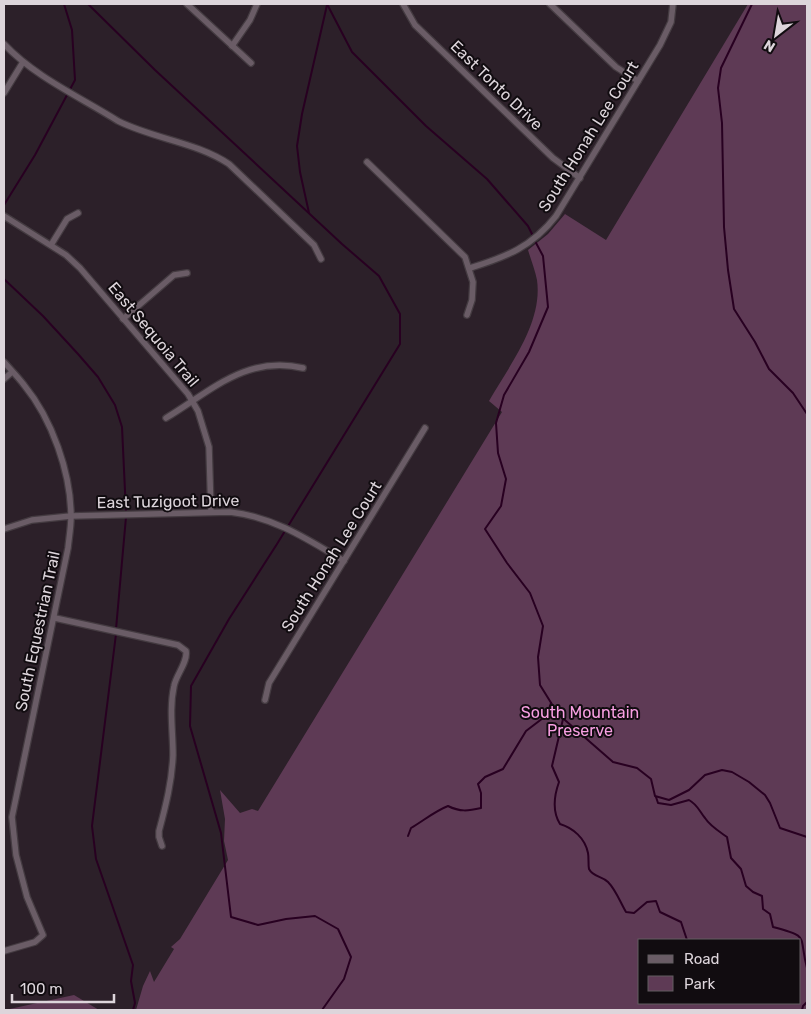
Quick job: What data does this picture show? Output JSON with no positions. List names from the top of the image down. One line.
{"streets":{"street":["East Tonto Drive","South Honah Lee Court","East Sequoia Trail","East Tuzigoot Drive","South Equestrian Trail"]},"crossings":[["East Tonto Drive","South Honah Lee Court"],["South Honah Lee Court","East Tuzigoot Drive"],["East Sequoia Trail","East Tuzigoot Drive"],["East Tuzigoot Drive","South Equestrian Trail"]],"parks":["South Mountain Preserve"],"legend":["Road","Park"],"scale_bar":"100 m","north":"bottom left"}
